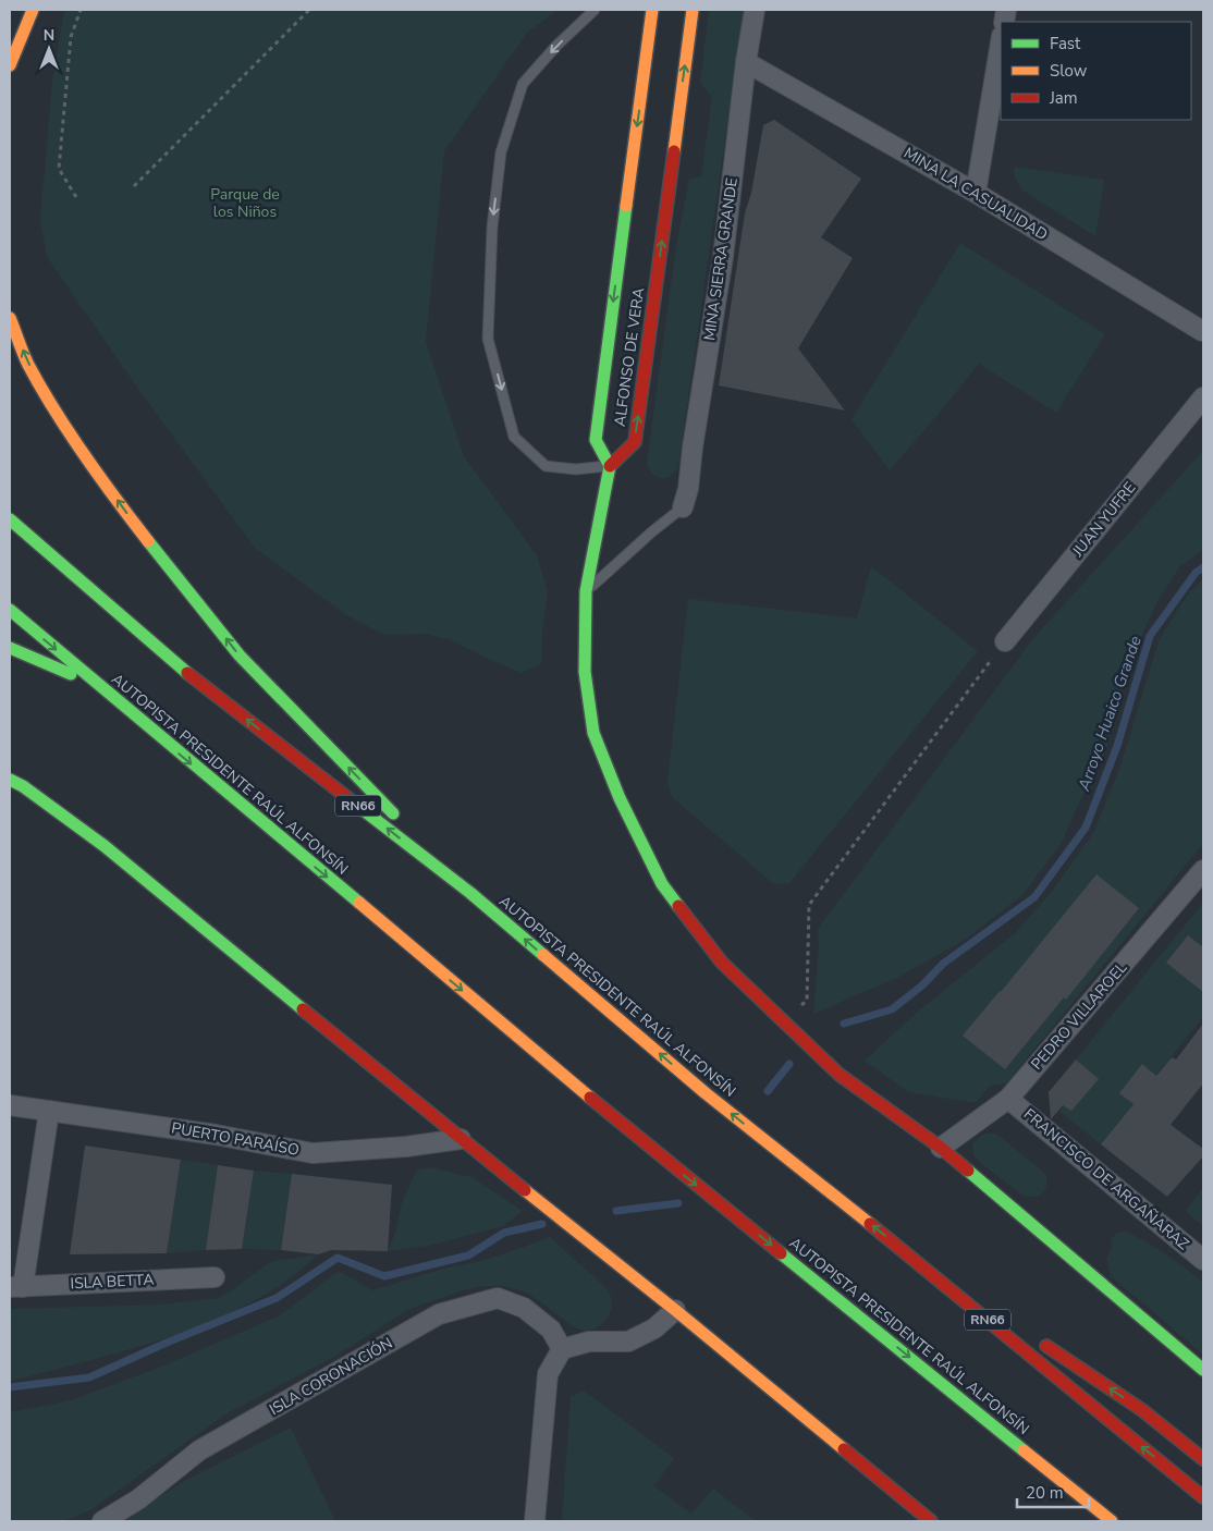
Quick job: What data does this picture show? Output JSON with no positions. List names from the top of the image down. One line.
{"streets":{"main road":["ALFONSO DE VERA","AUTOPISTA PRESIDENTE RAÚL ALFONSÍN","RN66"],"street":["MINA LA CASUALIDAD","MINA SIERRA GRANDE","JUAN YUFRE","PEDRO VILLAROEL","PUERTO PARAÍSO","FRANCISCO DE ARGAÑARAZ","ISLA BETTA","ISLA CORONACIÓN"]},"crossings":[["MINA LA CASUALIDAD","MINA SIERRA GRANDE"],["PEDRO VILLAROEL","FRANCISCO DE ARGAÑARAZ"]],"water":["Arroyo Huaico Grande"],"parks":["Parque de los Niños"],"legend":["Fast","Slow","Jam"],"scale_bar":"20 m","north":"top"}
